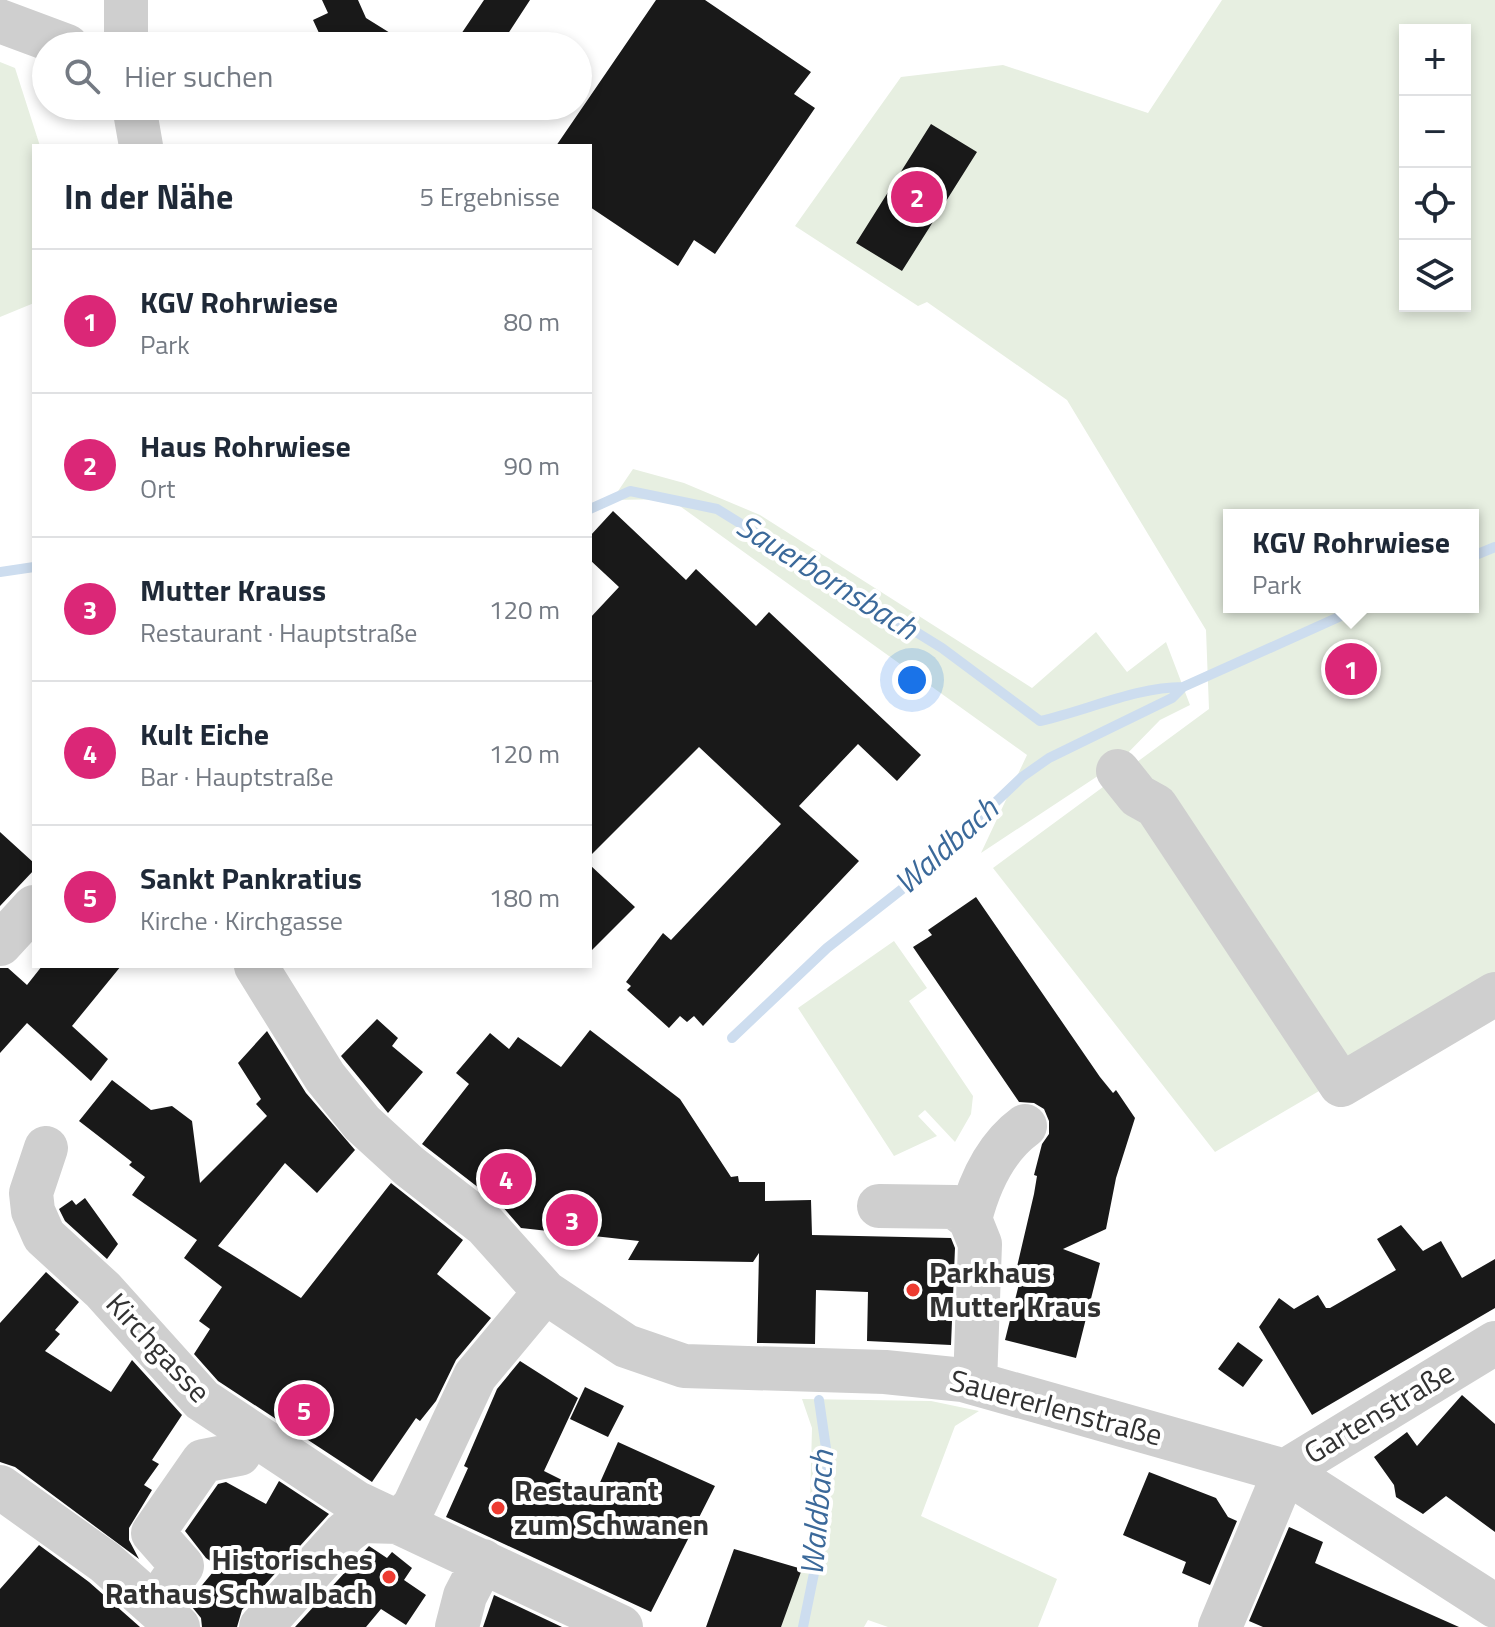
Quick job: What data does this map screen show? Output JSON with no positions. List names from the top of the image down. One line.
{"streets":{"street":["Kirchgasse","Sauererlenstraße","Gartenstraße"]},"crossings":[["Sauererlenstraße","Gartenstraße"]],"water":["Sauerbornsbach","Waldbach"],"places":["Parkhaus Mutter Kraus","Restaurant zum Schwanen","Historisches Rathaus Schwalbach"],"page":{"map_buttons":["+","−"],"search":"Hier suchen","heading":["In der Nähe","5 Ergebnisse"],"pins":["2","1","4","3","5"],"list":[{"mark":"1","name":"KGV Rohrwiese","note":"Park","value":"80 m"},{"mark":"2","name":"Haus Rohrwiese","note":"Ort","value":"90 m"},{"mark":"3","name":"Mutter Krauss","note":"Restaurant · Hauptstraße","value":"120 m"},{"mark":"4","name":"Kult Eiche","note":"Bar · Hauptstraße","value":"120 m"},{"mark":"5","name":"Sankt Pankratius","note":"Kirche · Kirchgasse","value":"180 m"}],"popup":["KGV Rohrwiese","Park"]}}
